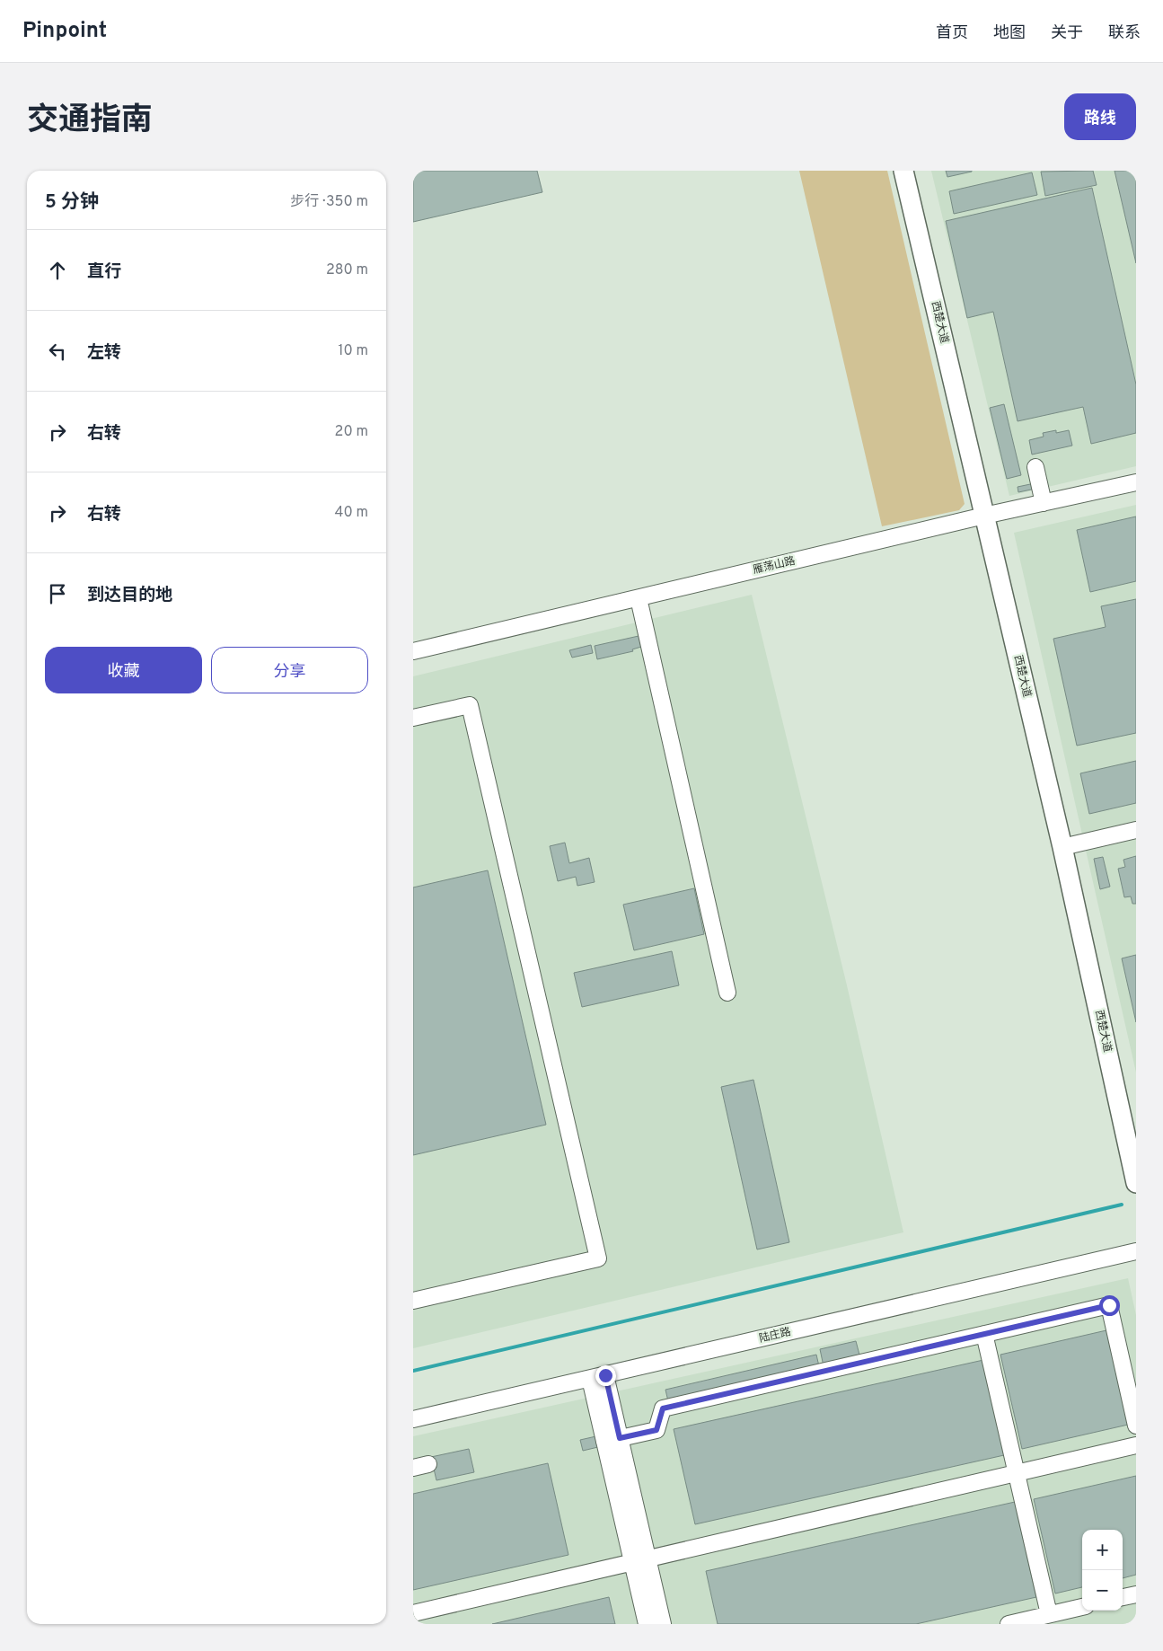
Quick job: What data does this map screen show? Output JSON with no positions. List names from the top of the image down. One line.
{"streets":{"main road":["西楚大道"],"street":["雁荡山路","陆庄路"]},"crossings":[["西楚大道","雁荡山路"]],"page":{"header":"Pinpoint","nav":["首页","地图","关于","联系"],"title":"交通指南","buttons":["路线",["收藏","分享"]],"heading":["5 分钟","步行 · 350 m"],"list":[["直行","280 m"],["左转","10 m"],["右转","20 m"],["右转","40 m"],"到达目的地"],"map_buttons":["+","−"]}}
